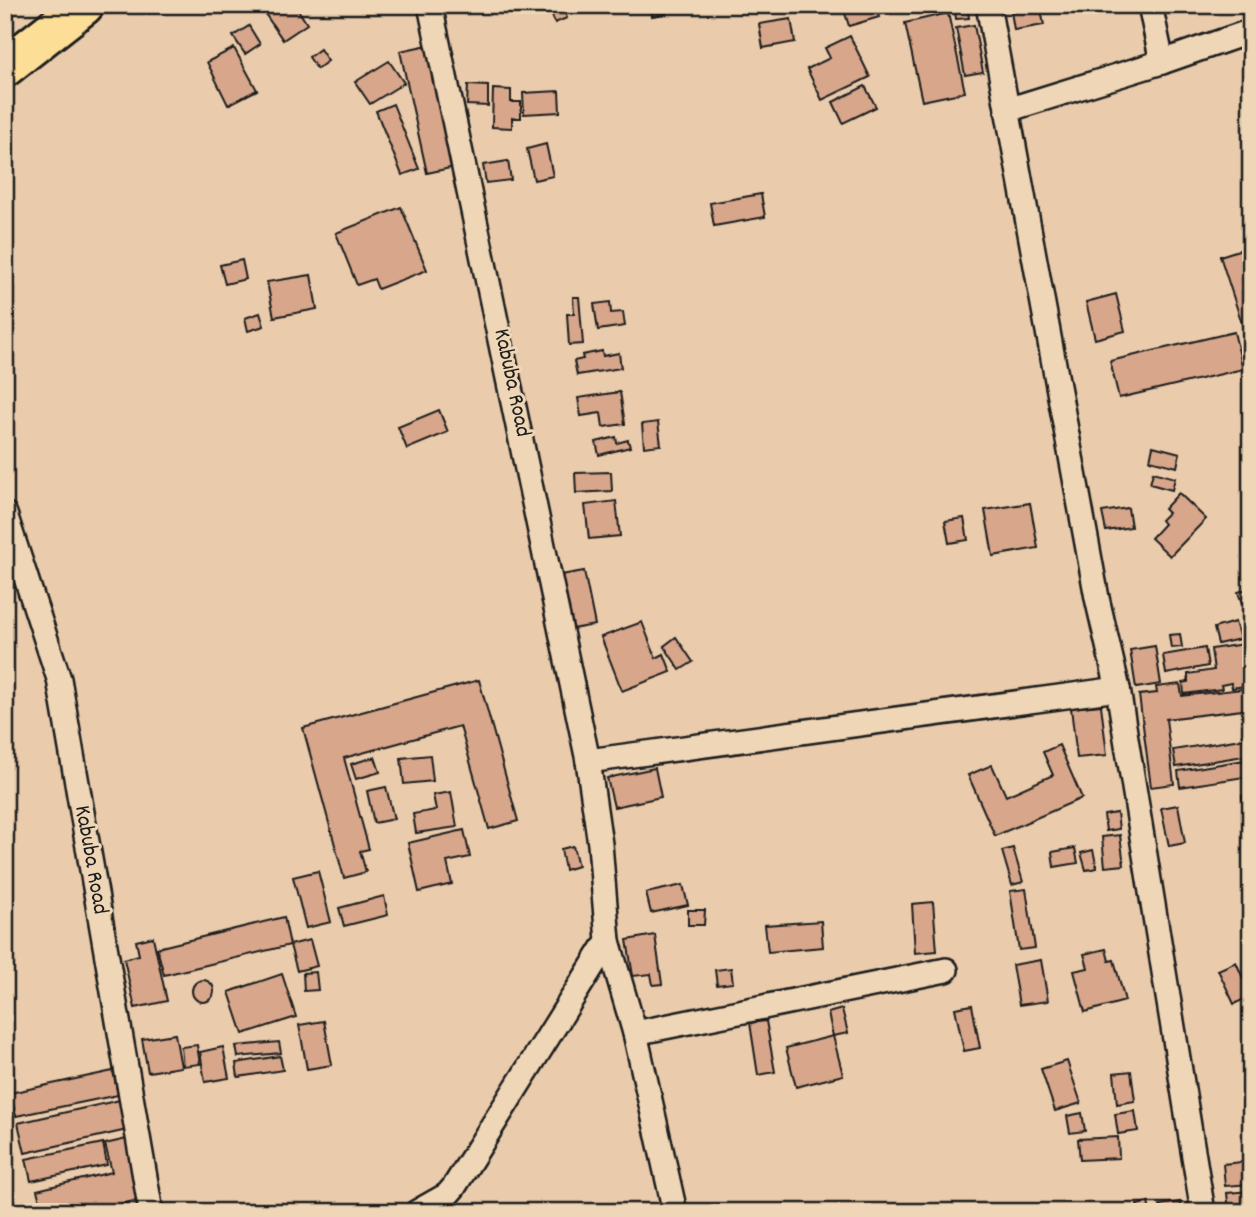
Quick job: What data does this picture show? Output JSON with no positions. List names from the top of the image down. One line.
{"streets":{"street":["Kabuba Road"]}}
